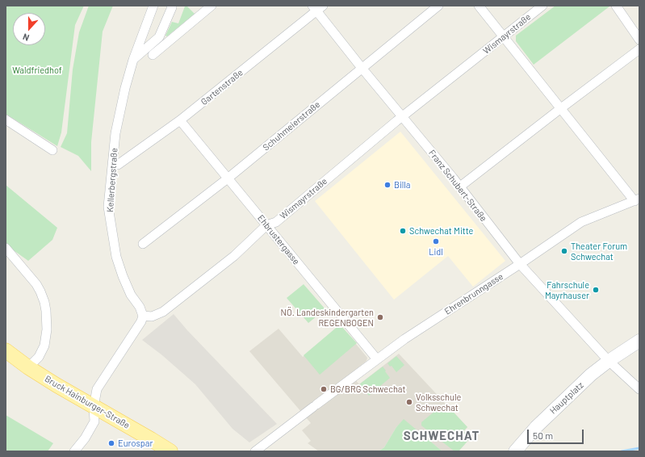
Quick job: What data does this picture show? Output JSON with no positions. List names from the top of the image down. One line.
{"streets":{"main road":["Hauptplatz","Bruck Hainburger-Straße"],"street":["Wismayrstraße","Gartenstraße","Schuhmeierstraße","Kellerbergstraße","Franz Schubert-Straße","Ehbrustergasse","Ehrenbrunngasse"]},"crossings":[["Wismayrstraße","Kellerbergstraße"],["Wismayrstraße","Franz Schubert-Straße"],["Wismayrstraße","Ehbrustergasse"],["Gartenstraße","Franz Schubert-Straße"],["Gartenstraße","Ehbrustergasse"],["Schuhmeierstraße","Franz Schubert-Straße"],["Schuhmeierstraße","Ehbrustergasse"],["Franz Schubert-Straße","Ehrenbrunngasse"],["Franz Schubert-Straße","Hauptplatz"],["Ehbrustergasse","Ehrenbrunngasse"]],"districts":["SCHWECHAT"],"parks":["Waldfriedhof"],"places":["Billa","Schwechat Mitte","Lidl","Theater Forum Schwechat","Fahrschule Mayrhauser","NÖ. Landeskindergarten REGENBOGEN","BG/BRG Schwechat","Volksschule Schwechat","Eurospar"],"scale_bar":"50 m","north":"bottom"}
